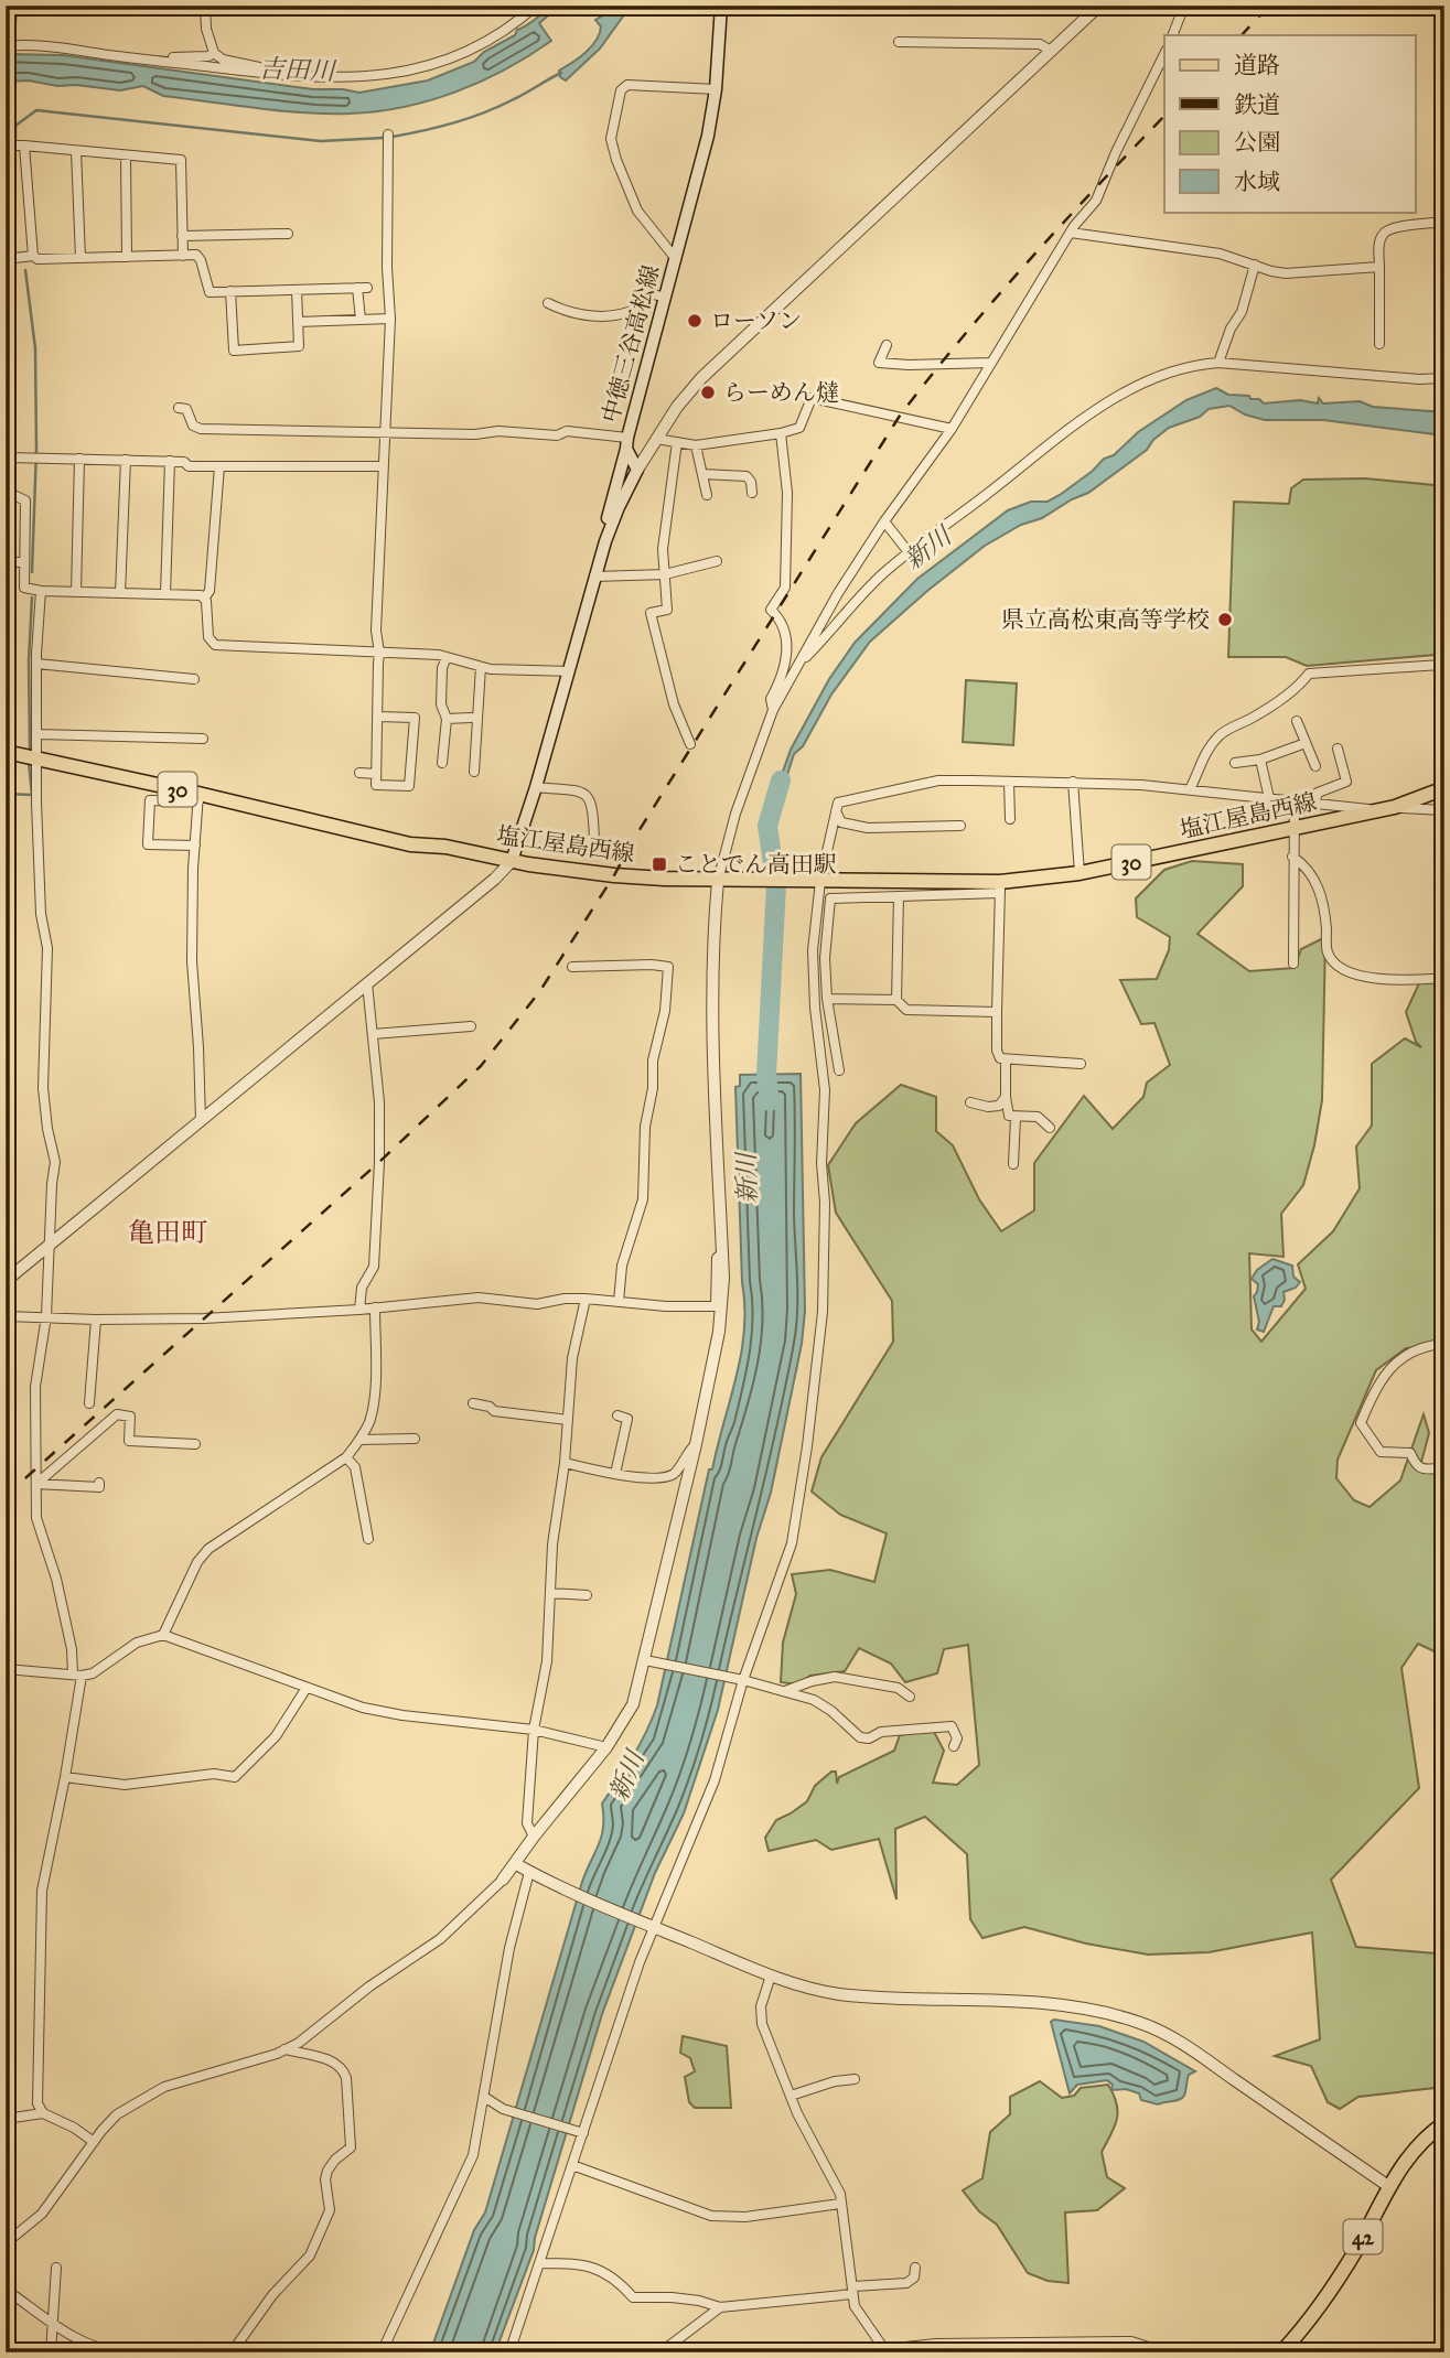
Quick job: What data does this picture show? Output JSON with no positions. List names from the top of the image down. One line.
{"streets":{"main road":["中徳三谷高松線","30","塩江屋島西線","42"]},"districts":["亀田町"],"water":["吉田川","新川"],"places":{"other":["ローソン","らーめん燵","県立高松東高等学校"],"transit":["ことでん高田駅"]},"legend":["道路","鉄道","公園","水域"]}
